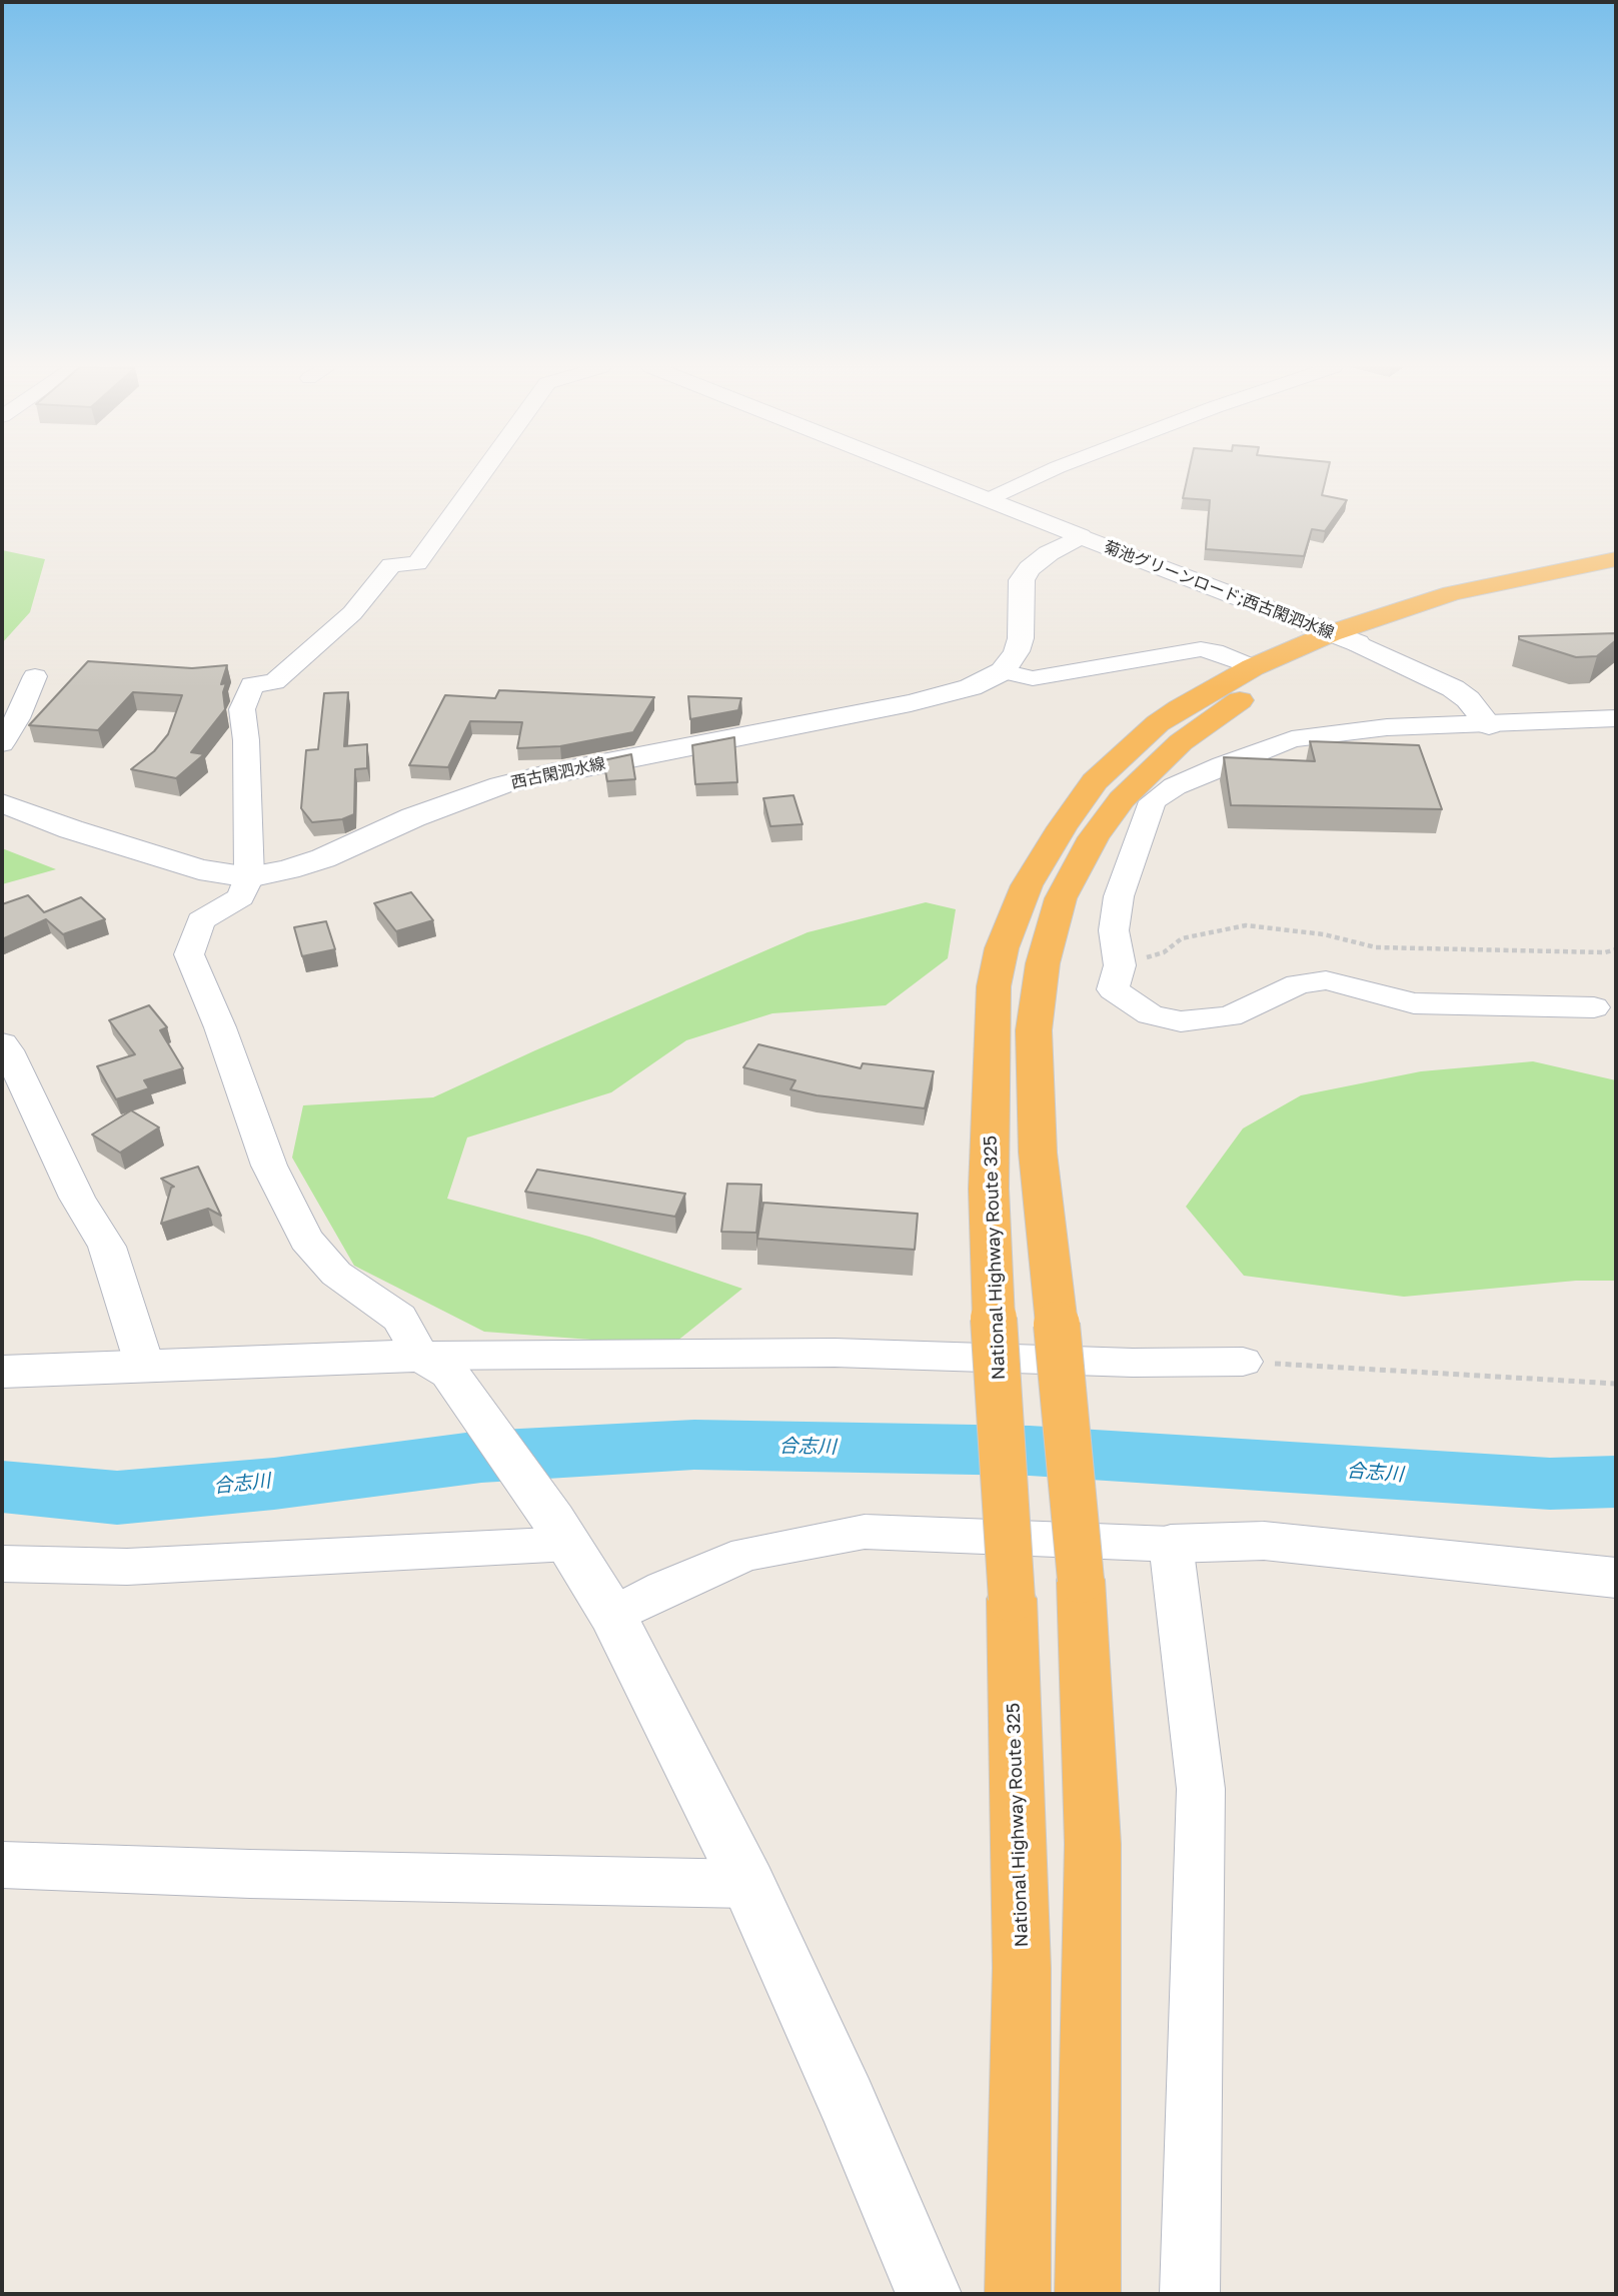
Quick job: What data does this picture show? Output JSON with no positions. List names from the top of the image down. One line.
{"streets":{"highway":["National Highway Route 325"],"street":["菊池グリーンロード;西古閑泗水線","西古閑泗水線"]},"crossings":[["菊池グリーンロード;西古閑泗水線","National Highway Route 325"]],"water":["合志川"]}
